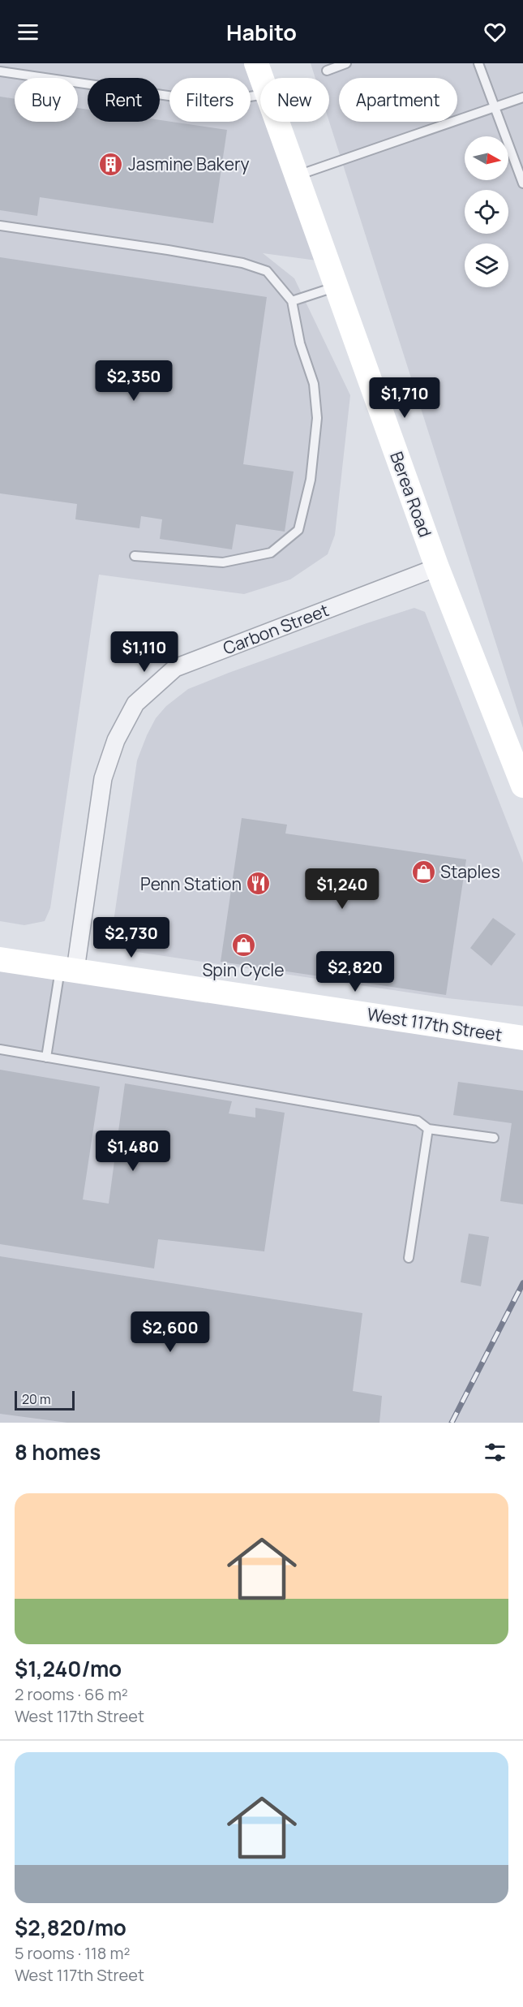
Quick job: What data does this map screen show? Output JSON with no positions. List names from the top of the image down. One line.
{"streets":{"main road":["Berea Road","West 117th Street"],"street":["Carbon Street"]},"crossings":[["Berea Road","Carbon Street"],["Carbon Street","West 117th Street"]],"places":{"building":["Jasmine Bakery"],"shop":["Staples","Spin Cycle"],"restaurant":["Penn Station"]},"scale_bar":"20 m","north":"right","page":{"header":"Habito","chip":["Buy","Rent","Filters","New","Apartment"],"price":["$2,350","$1,710","$1,110","$1,240","$2,730","$2,820","$1,480","$2,600"],"scale":"20 m","heading":"8 homes","list":[{"name":"$1,240/mo","note":"2 rooms · 66 m² · West 117th Street"},{"name":"$2,820/mo","note":"5 rooms · 118 m² · West 117th Street"}]}}
